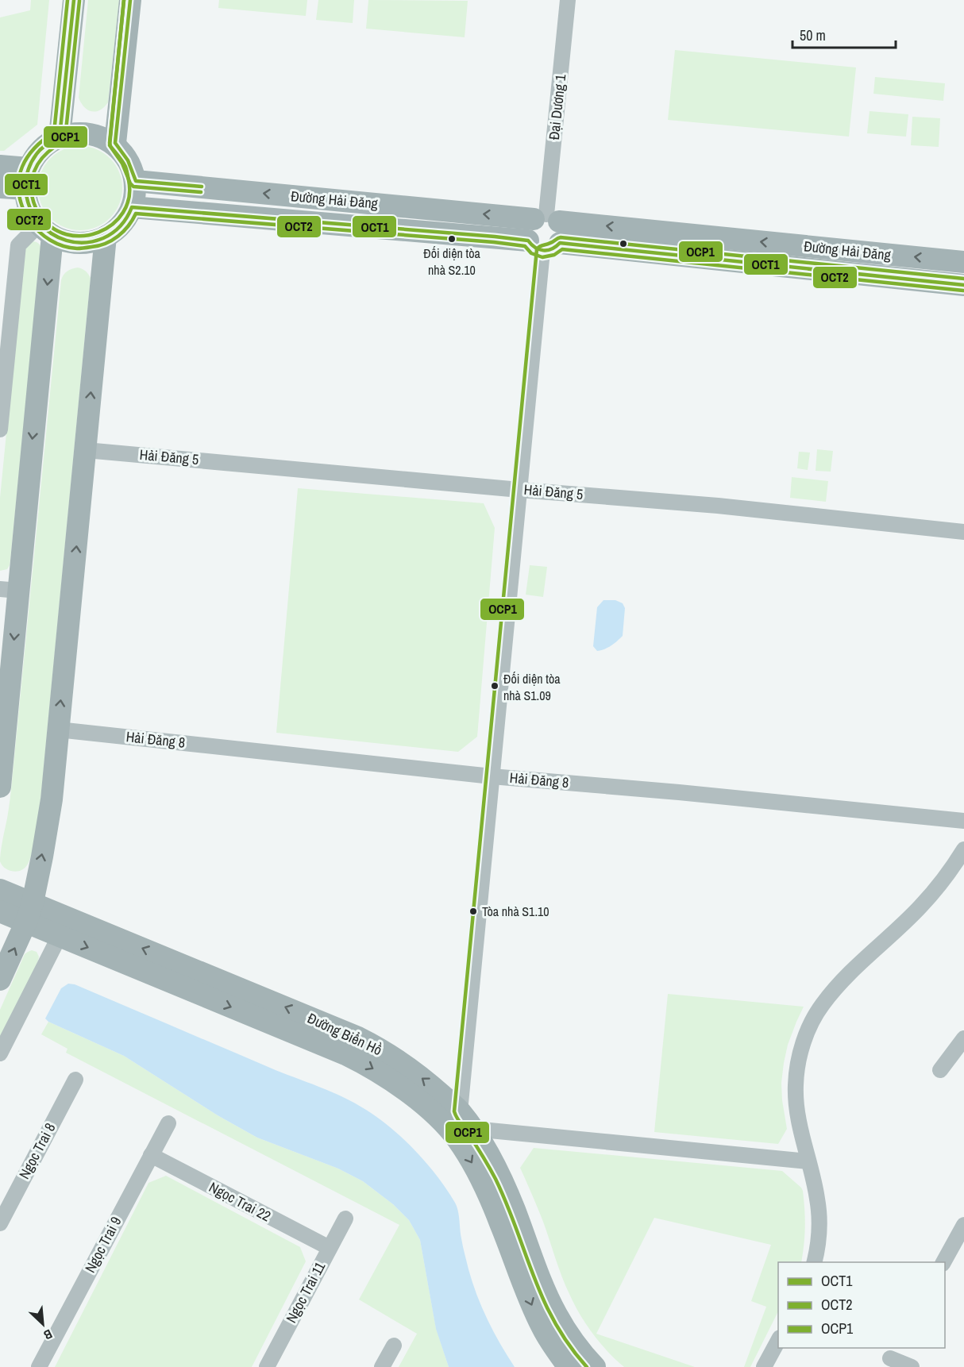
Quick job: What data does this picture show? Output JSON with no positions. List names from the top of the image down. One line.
{"streets":{"street":["Đại Dương 1","Đường Hải Đăng","Hải Đăng 5","Hải Đăng 8","Đường Biển Hồ","Ngọc Trai 8","Ngọc Trai 22","Ngọc Trai 9","Ngọc Trai 11"]},"crossings":[["Đại Dương 1","Đường Hải Đăng"],["Đại Dương 1","Hải Đăng 5"],["Đại Dương 1","Hải Đăng 8"],["Đại Dương 1","Đường Biển Hồ"],["Ngọc Trai 22","Ngọc Trai 9"],["Ngọc Trai 22","Ngọc Trai 11"]],"places":["Đối diện tòa nhà S2.10","Đối diện tòa nhà S1.09","Tòa nhà S1.10"],"lines":["transit line OCT1","transit line OCT2","transit line OCP1"],"legend":["OCT1","OCT2","OCP1"],"scale_bar":"50 m","north":"bottom right"}
